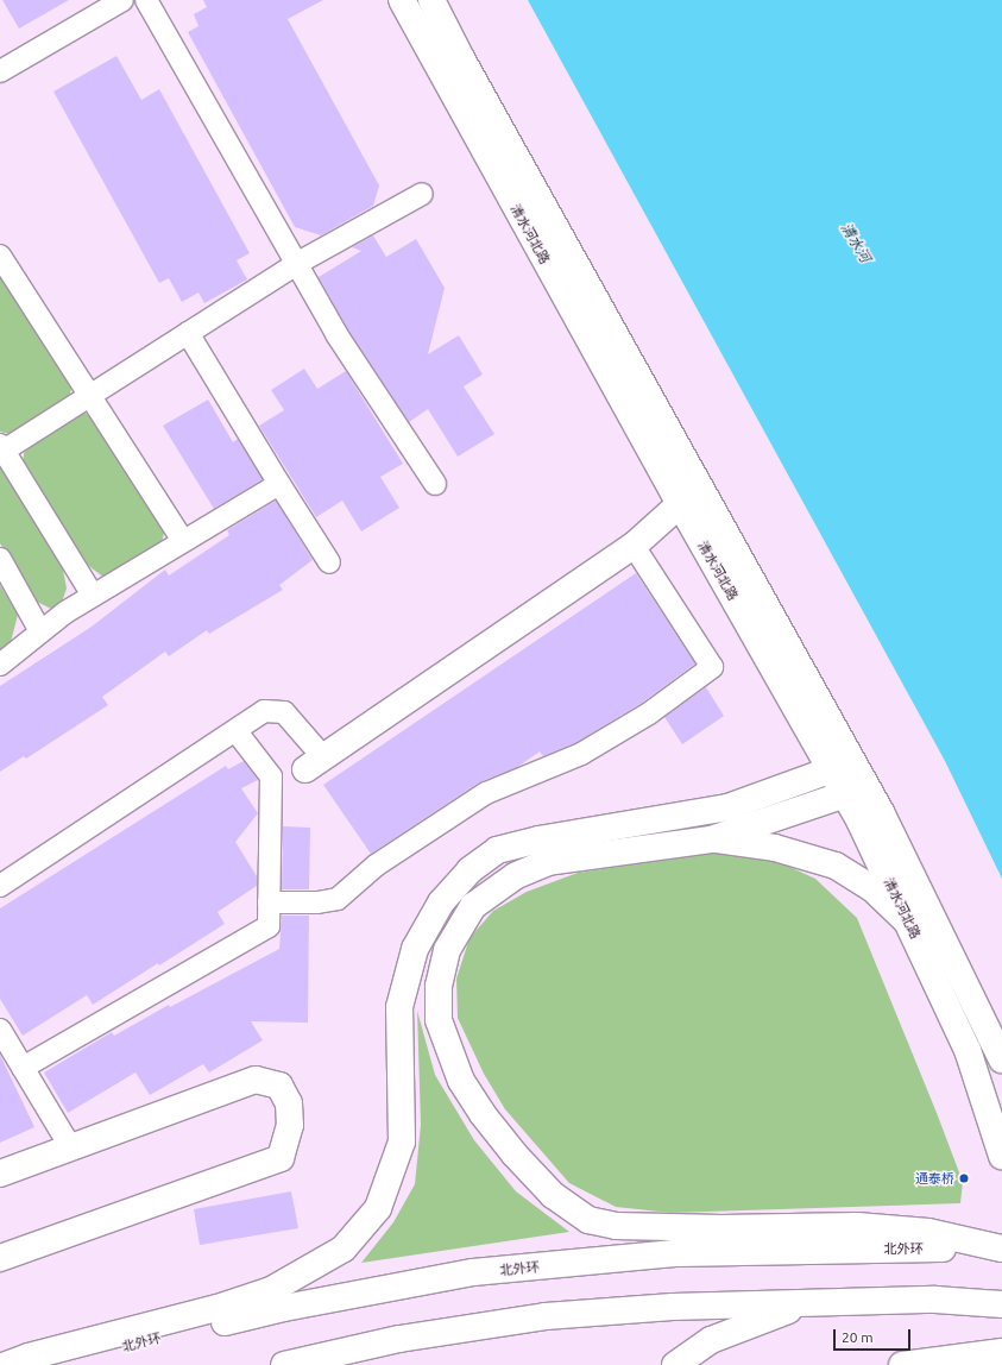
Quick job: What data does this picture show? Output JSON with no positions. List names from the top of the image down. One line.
{"streets":{"main road":["清水河北路","北外环"]},"water":["清水河"],"places":["通泰桥"],"scale_bar":"20 m"}
